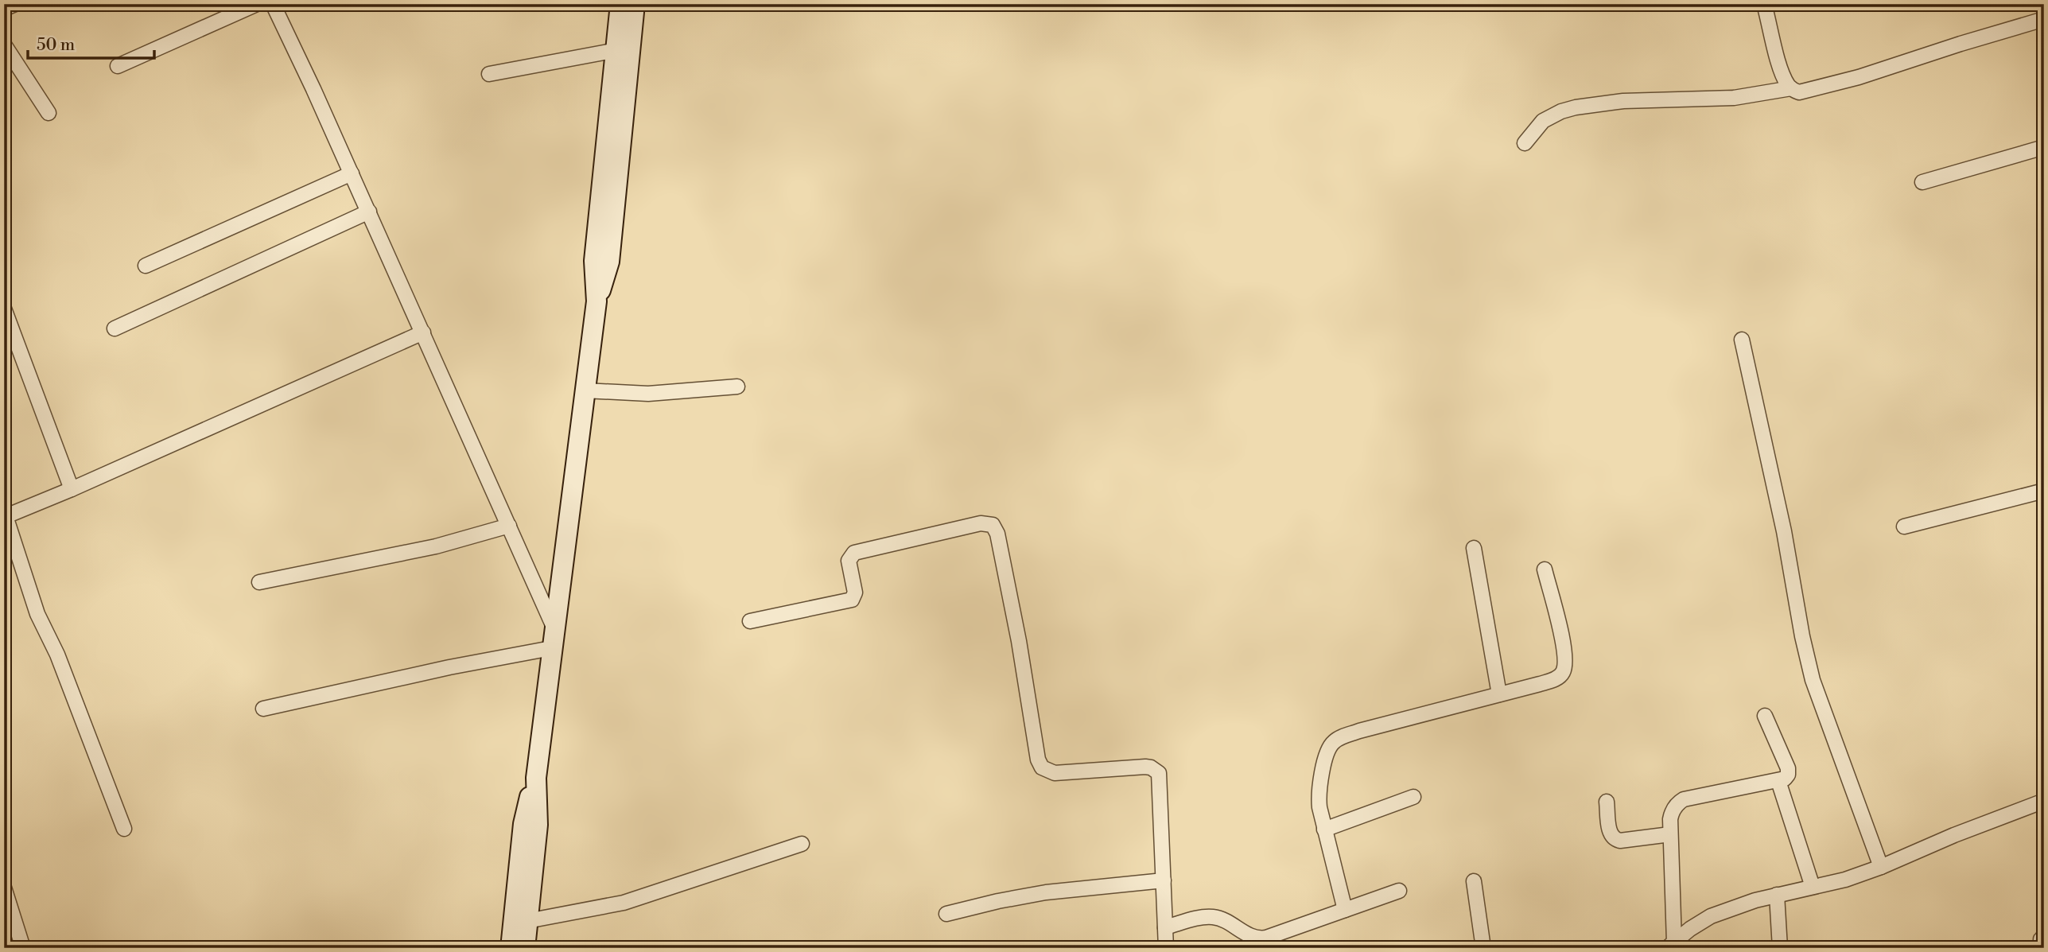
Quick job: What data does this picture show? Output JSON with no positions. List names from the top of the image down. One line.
{"scale_bar":"50 m"}
